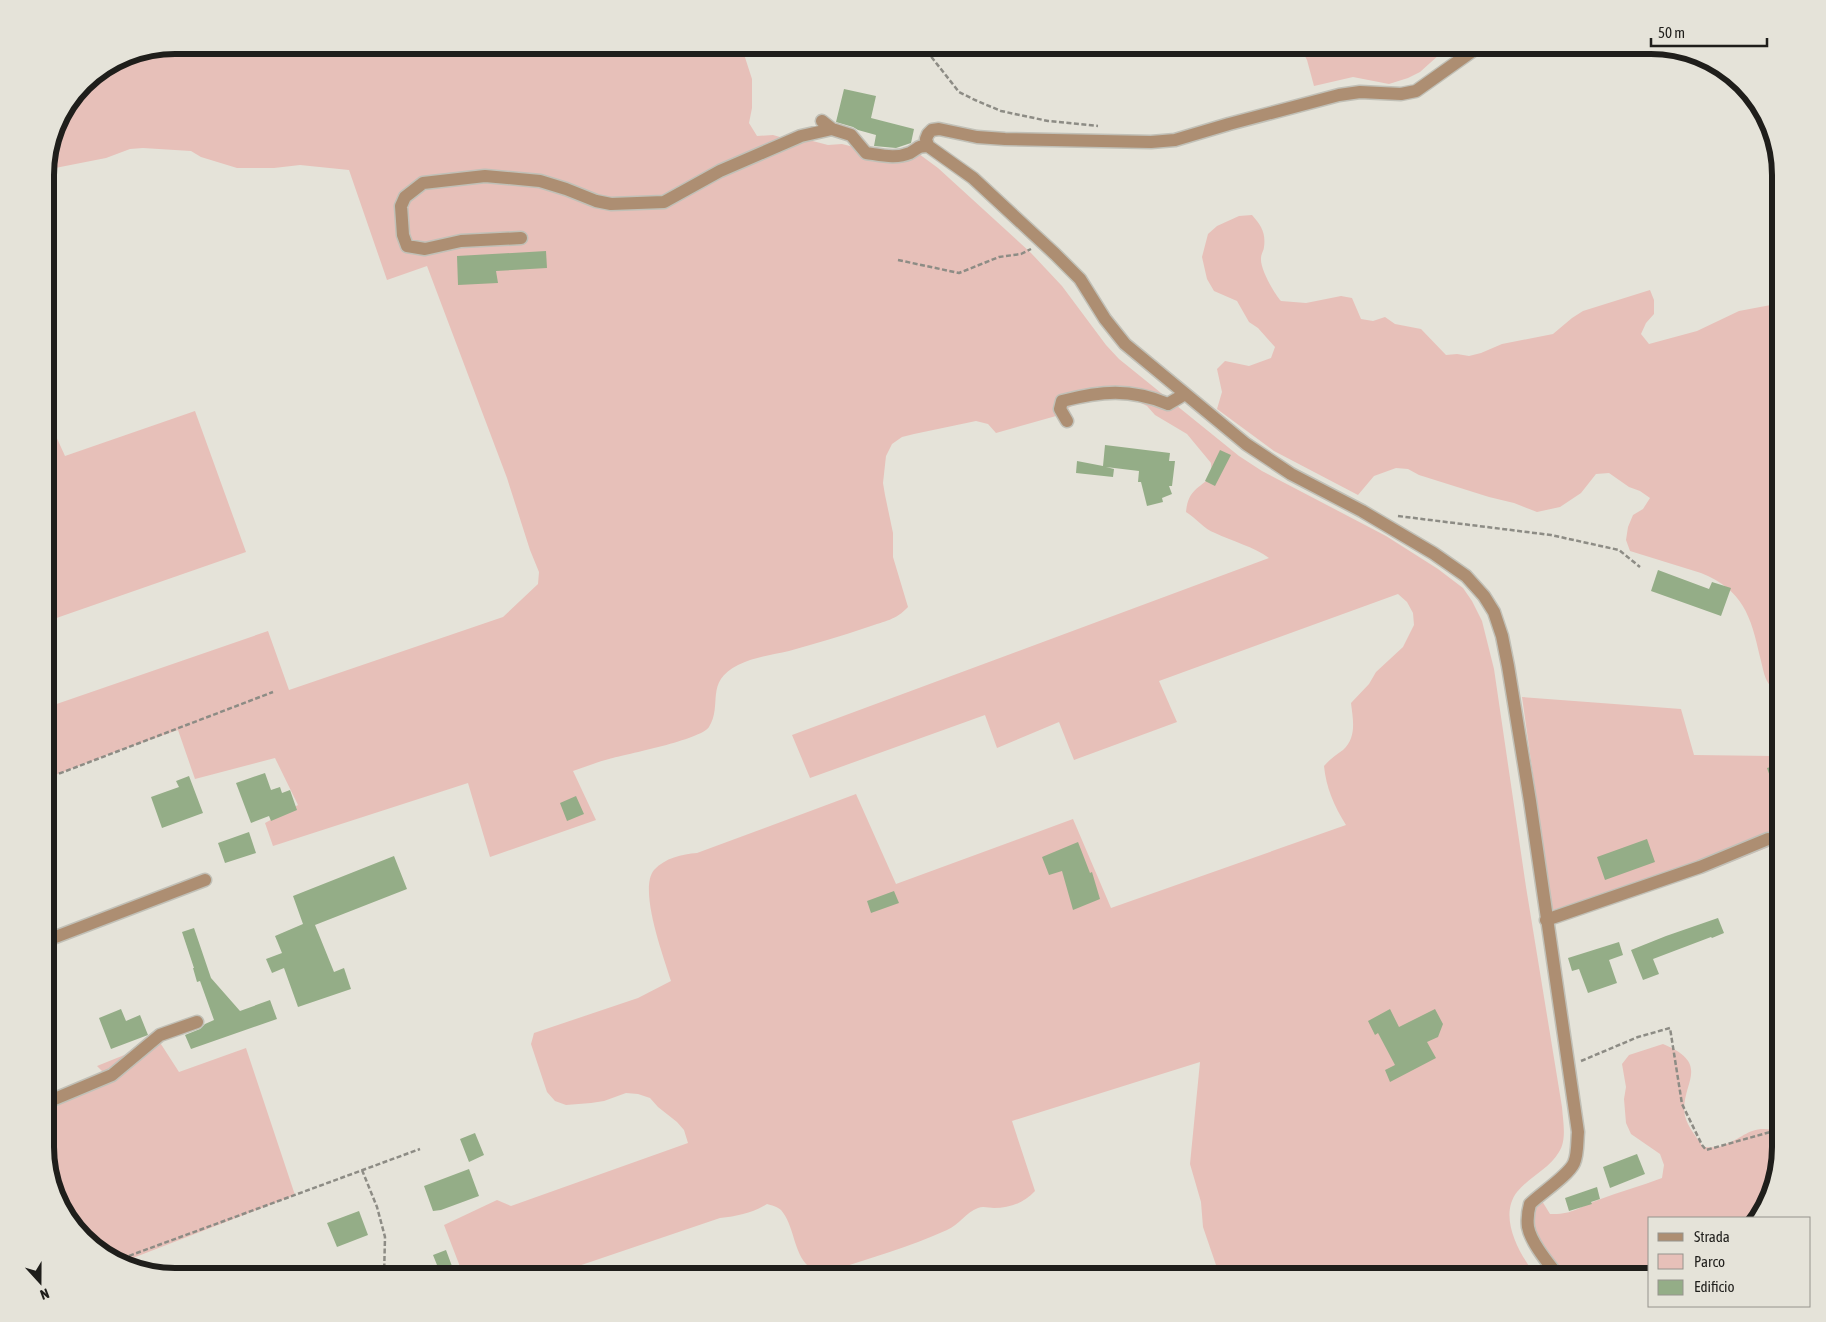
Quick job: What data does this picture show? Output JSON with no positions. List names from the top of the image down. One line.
{"legend":["Strada","Parco","Edificio"],"scale_bar":"50 m","north":"bottom"}
